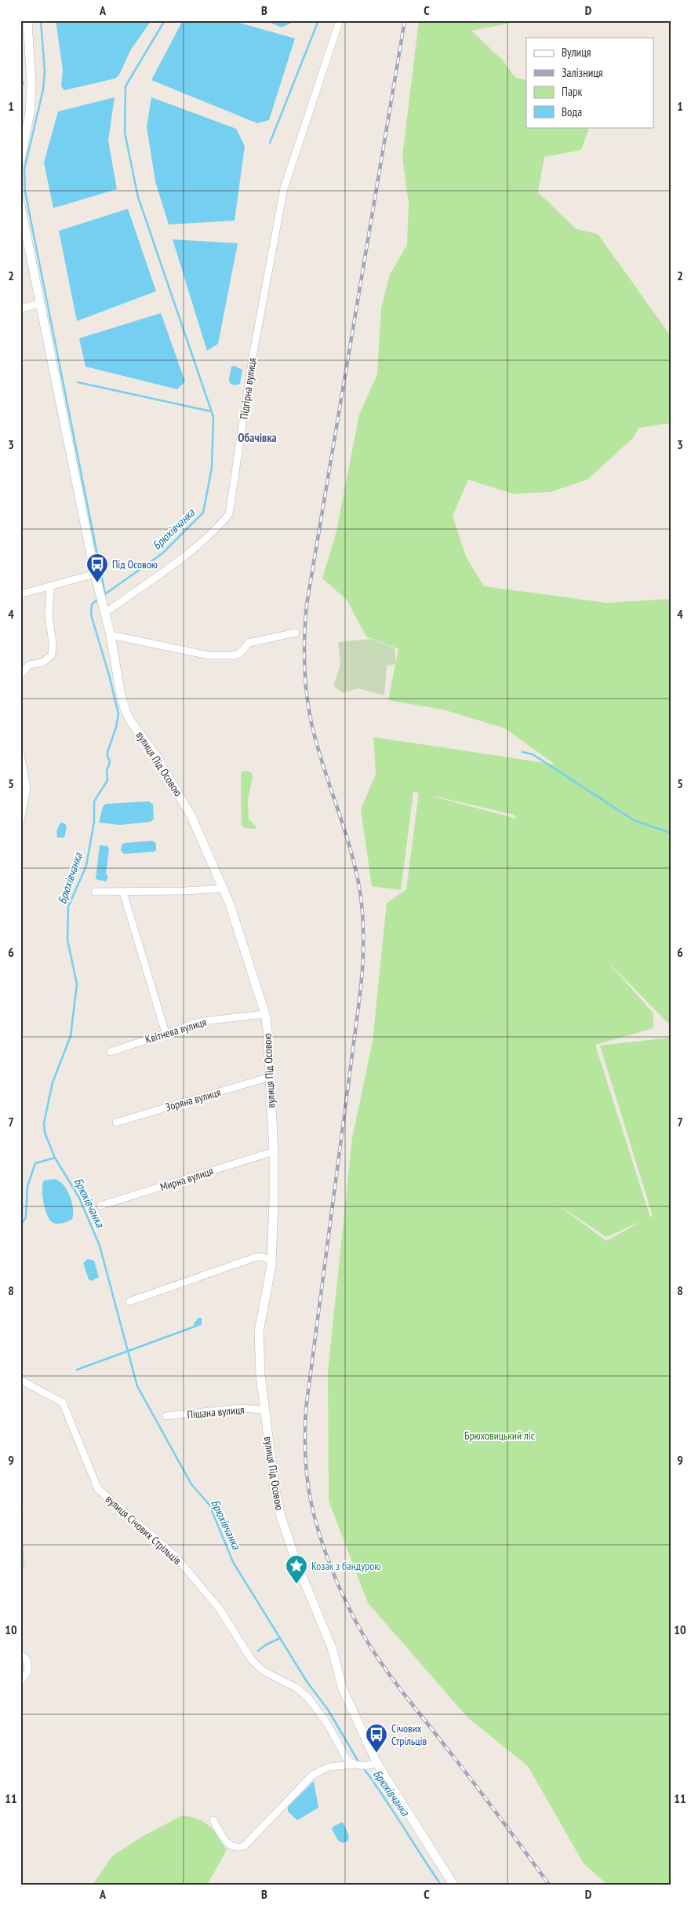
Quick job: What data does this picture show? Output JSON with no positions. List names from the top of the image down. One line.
{"streets":{"street":["Підгірна вулиця","вулиця Під Осовою","Квітнева вулиця","Зоряна вулиця","Мирна вулиця","Піщана вулиця","вулиця Січових Стрільців"]},"crossings":[["Підгірна вулиця","вулиця Під Осовою"],["вулиця Під Осовою","Квітнева вулиця"],["вулиця Під Осовою","Зоряна вулиця"],["вулиця Під Осовою","Мирна вулиця"],["вулиця Під Осовою","Піщана вулиця"]],"districts":["Обачівка"],"water":["Брюхівчанка"],"parks":["Брюховицький ліс"],"places":{"bus stop":["Під Осовою","Січових Стрільців"],"place":["Козак з бандурою"]},"legend":["Вулиця","Залізниця","Парк","Вода"],"grid":{"columns":["A","B","C","D"],"rows":["1","2","3","4","5","6","7","8","9","10","11"]}}
